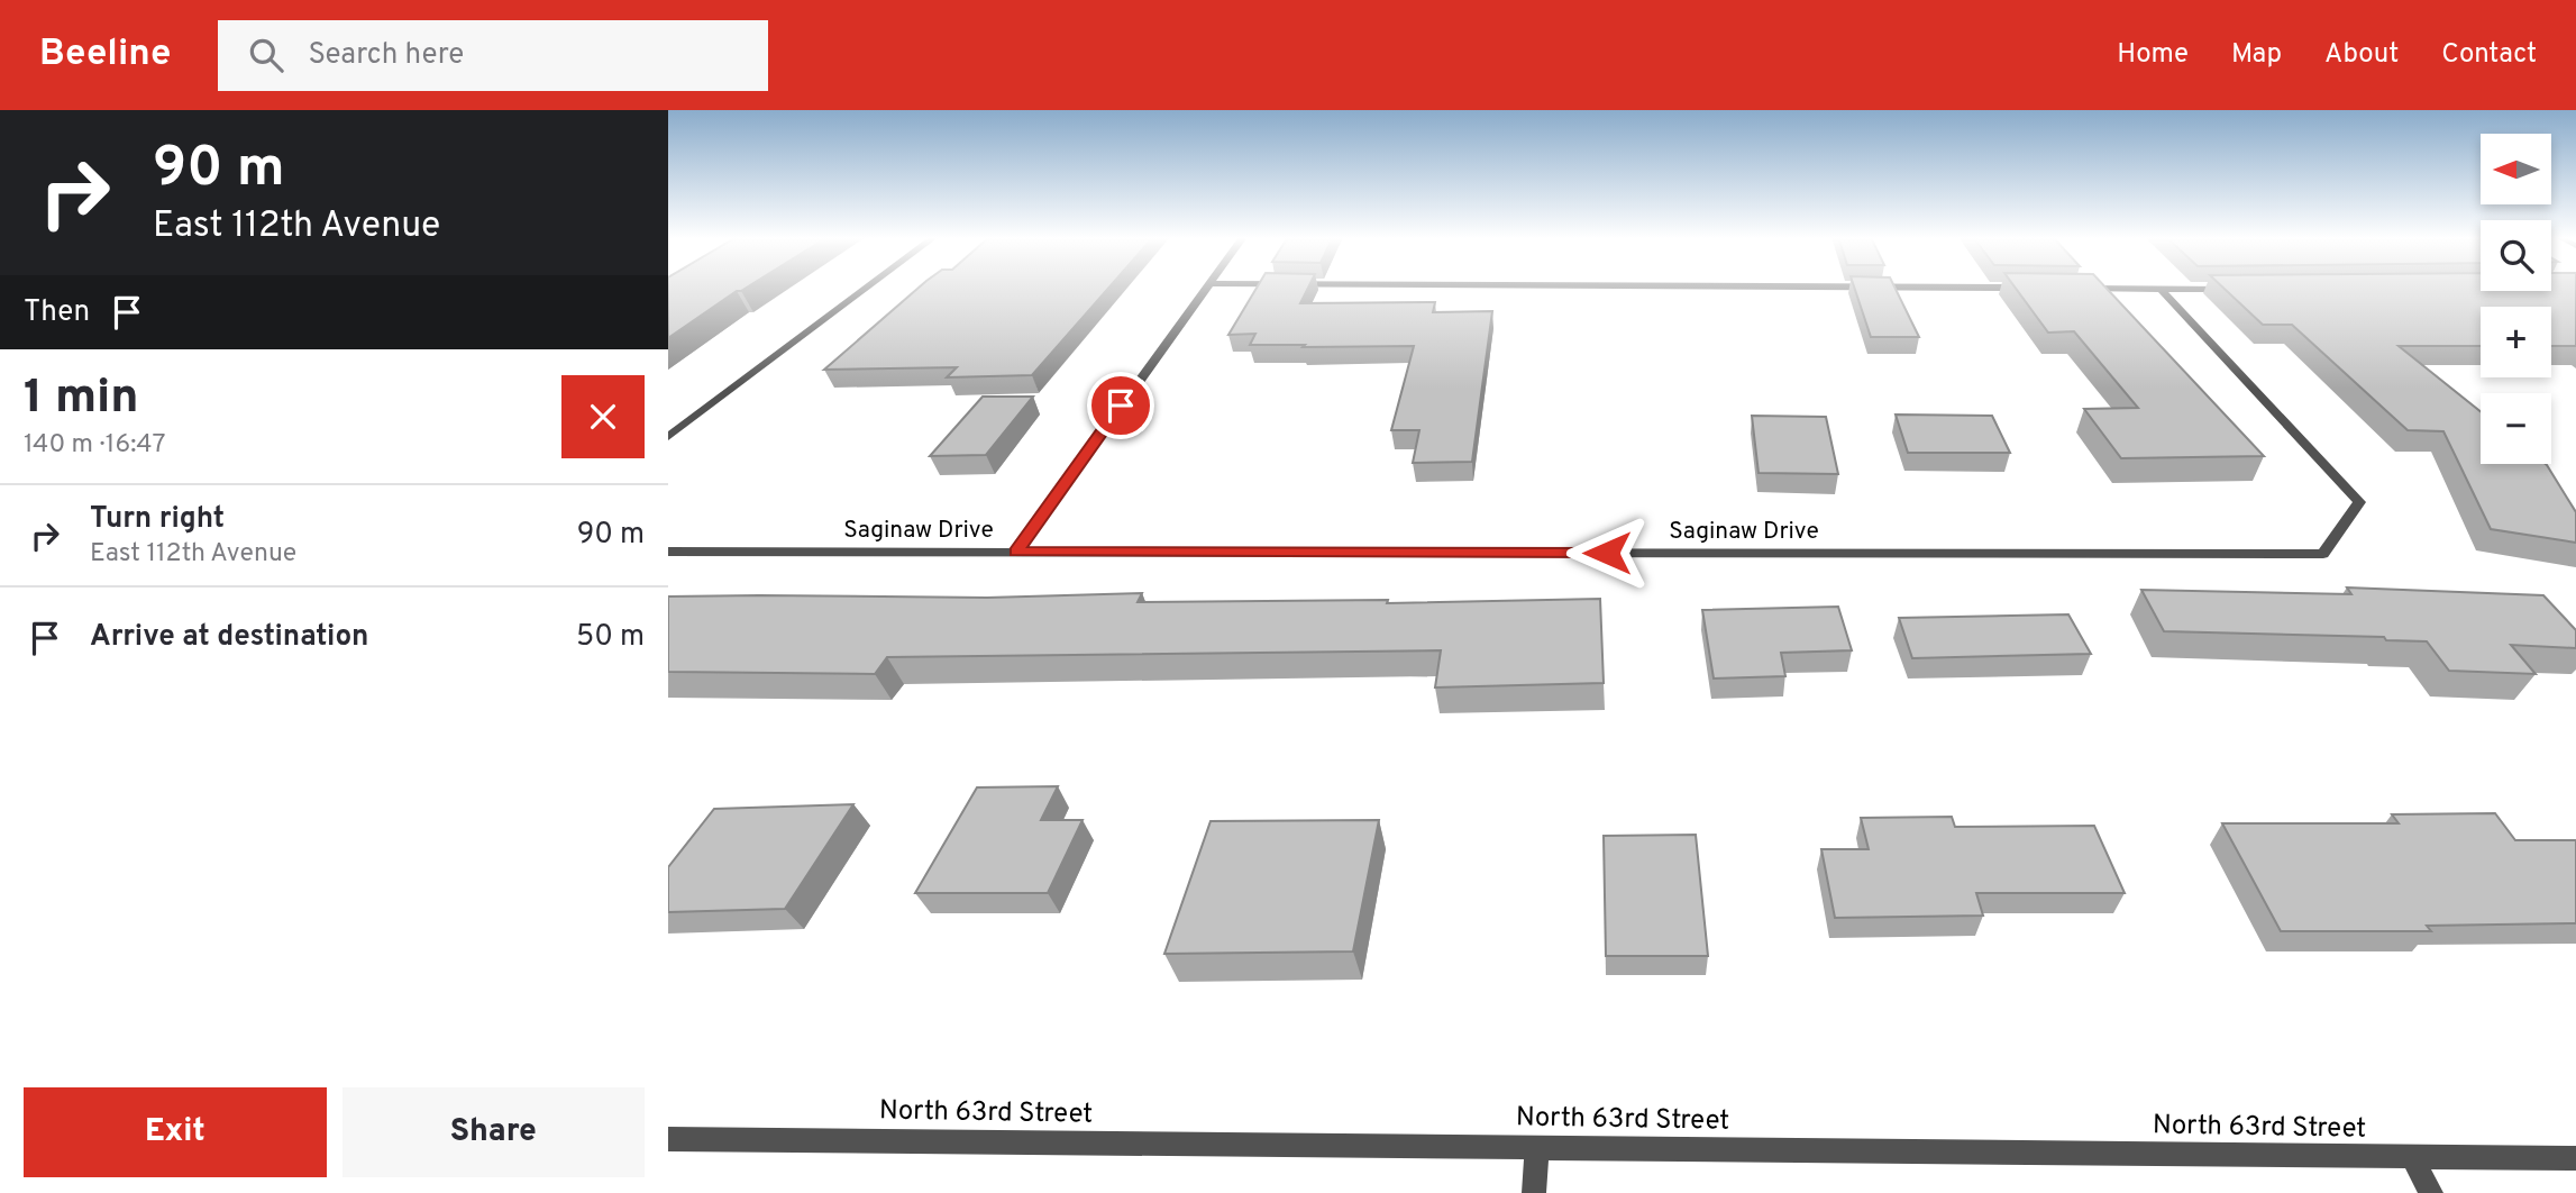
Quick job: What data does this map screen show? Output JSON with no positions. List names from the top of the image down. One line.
{"streets":{"street":["Saginaw Drive","North 63rd Street"]},"north":"left","page":{"header":"Beeline","search":"Search here","nav":["Home","Map","About","Contact"],"turn":["90 m","East 112th Avenue"],"map_buttons":["+","−"],"then":"Then","heading":["1 min","140 m · 16:47"],"list":[{"name":"Turn right","note":"East 112th Avenue","value":"90 m"},{"name":"Arrive at destination","value":"50 m"}],"buttons":["Exit","Share"]}}
